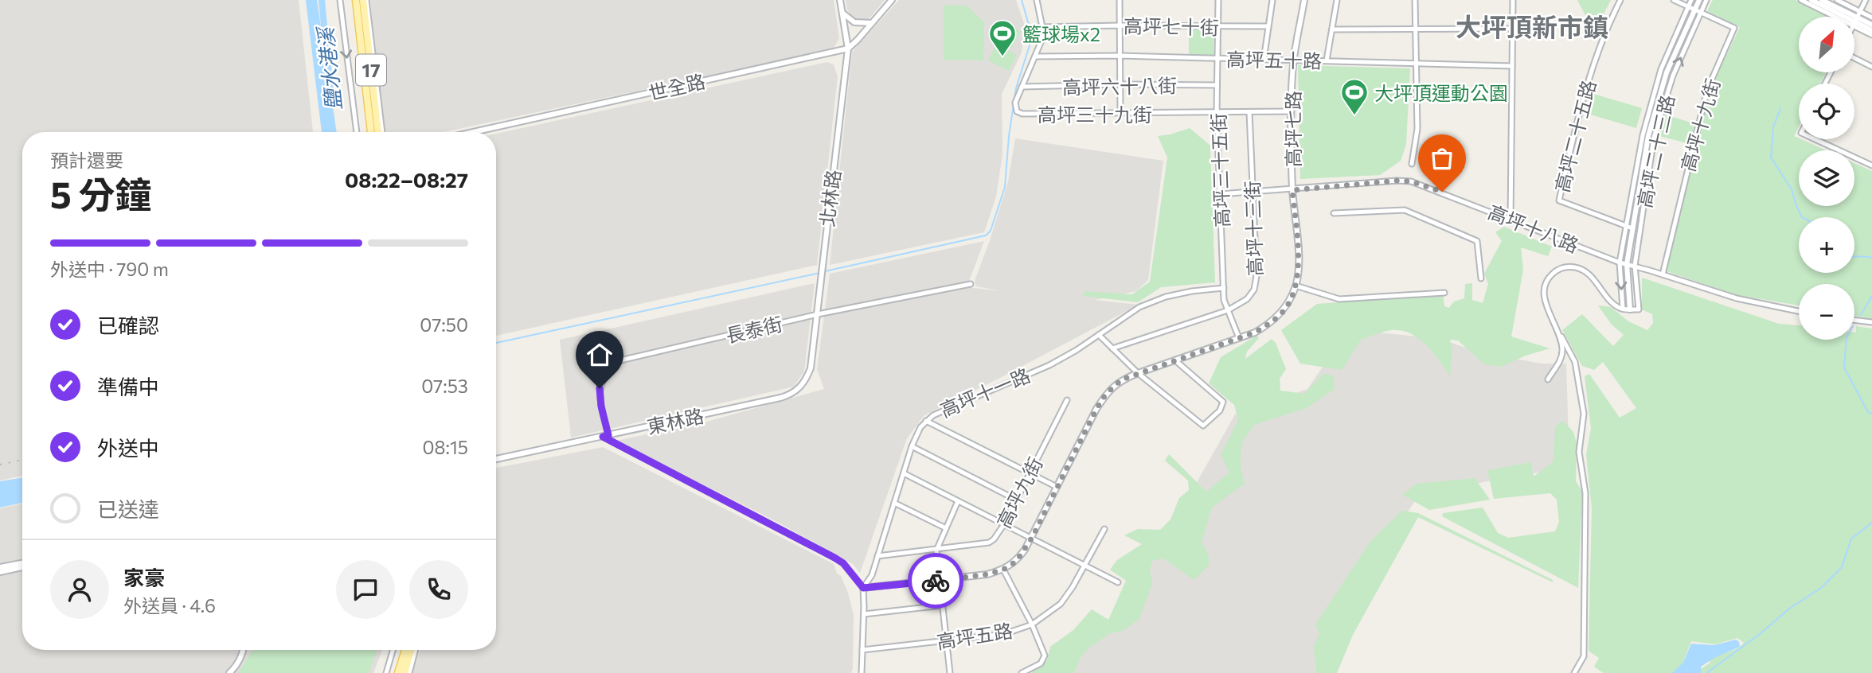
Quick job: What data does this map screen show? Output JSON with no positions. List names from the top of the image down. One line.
{"streets":{"main road":["17"],"street":["高坪七十街","高坪五十路","高坪六十八街","世全路","高坪三十九街","高坪十九街","高坪七路","高坪二十五路","高坪二十三路","高坪三十五街","北林路","高坪十三街","高坪十八路","長泰街","高坪十一路","東林路","高坪九街","高坪五路"]},"crossings":[["高坪七十街","高坪三十九街"],["高坪七十街","高坪三十五街"],["高坪五十路","高坪三十九街"],["高坪五十路","高坪七路"],["高坪五十路","高坪三十五街"],["高坪六十八街","高坪三十九街"],["高坪六十八街","高坪三十五街"],["世全路","北林路"],["高坪三十九街","高坪七路"],["高坪三十九街","高坪三十五街"],["高坪三十九街","高坪十三街"],["高坪十九街","高坪二十三路"],["高坪十九街","高坪十八路"],["高坪七路","高坪三十五街"],["高坪七路","高坪十八路"],["高坪二十五路","高坪二十三路"],["高坪二十三路","高坪十八路"],["高坪三十五街","高坪十三街"],["高坪三十五街","高坪十八路"],["高坪三十五街","高坪十一路"],["北林路","長泰街"],["北林路","東林路"],["高坪十三街","高坪十八路"],["長泰街","東林路"],["高坪十一路","高坪九街"],["高坪十一路","高坪五路"]],"districts":["大坪頂新市鎮"],"water":["鹽水港溪"],"places":{"sports":["籃球場x2","大坪頂運動公園"]},"north":"top right","page":{"map_buttons":["+","−"],"heading":["5 分鐘","預計還要","08:22–08:27"],"panel":["家豪","外送員 · 4.6"],"bar":"外送中 · 790 m","list":[["已確認","07:50"],["準備中","07:53"],["外送中","08:15"],"已送達"]}}
